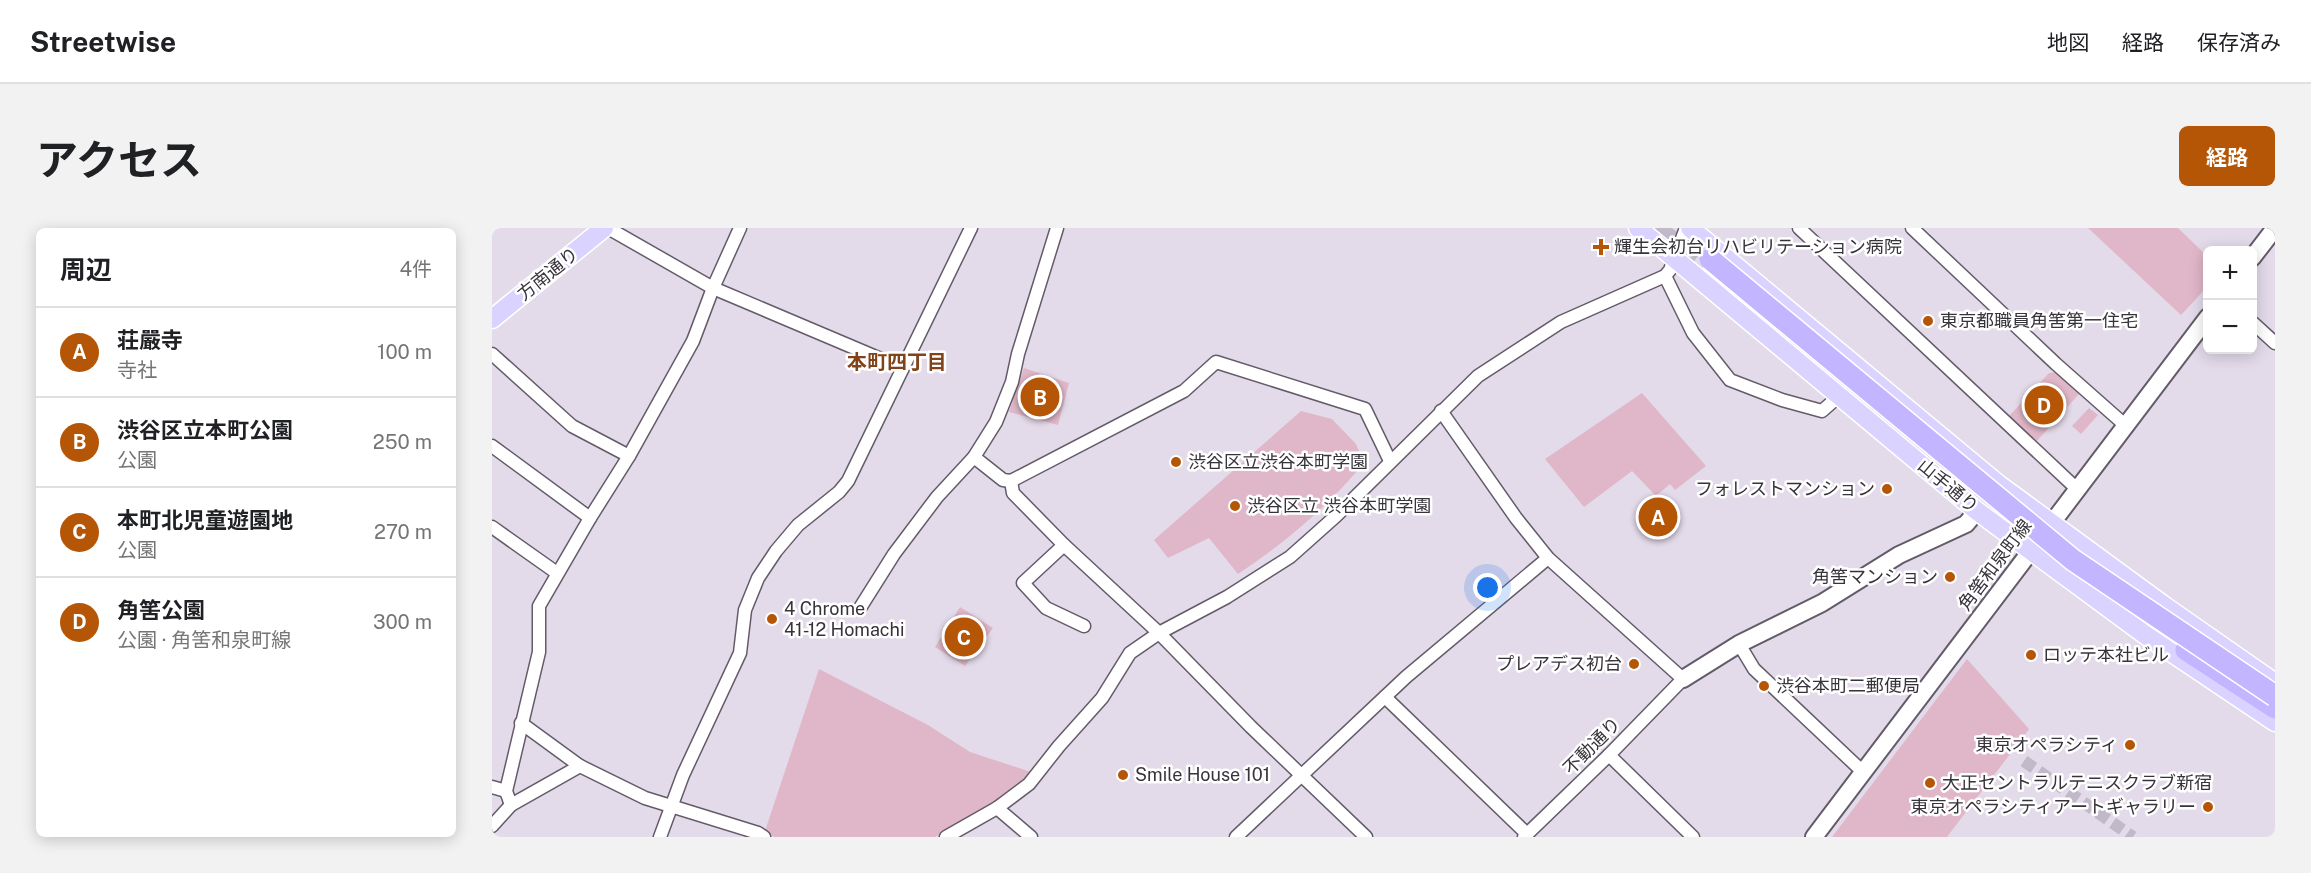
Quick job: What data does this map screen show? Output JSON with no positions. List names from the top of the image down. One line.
{"streets":{"main road":["方南通り","山手通り","角筈和泉町線"],"street":["不動通り"]},"crossings":[["山手通り","角筈和泉町線"]],"districts":["本町四丁目"],"places":{"health":["輝生会初台リハビリテーション病院"],"other":["東京都職員角筈第一住宅","渋谷区立渋谷本町学園","フォレストマンション","渋谷区立 渋谷本町学園","角筈マンション","4 Chrome 41-12 Homachi","ロッテ本社ビル","プレアデス初台","渋谷本町二郵便局","東京オペラシティ","Smile House 101","大正セントラルテニスクラブ新宿","東京オペラシティアートギャラリー"]},"page":{"header":"Streetwise","nav":["地図","経路","保存済み"],"title":"アクセス","buttons":"経路","heading":["周辺","4件"],"map_buttons":["+","−"],"list":[{"mark":"A","name":"荘嚴寺","note":"寺社","value":"100 m"},{"mark":"B","name":"渋谷区立本町公園","note":"公園","value":"250 m"},{"mark":"C","name":"本町北児童遊園地","note":"公園","value":"270 m"},{"mark":"D","name":"角筈公園","note":"公園 · 角筈和泉町線","value":"300 m"}],"pins":["B","D","A","C"]}}
